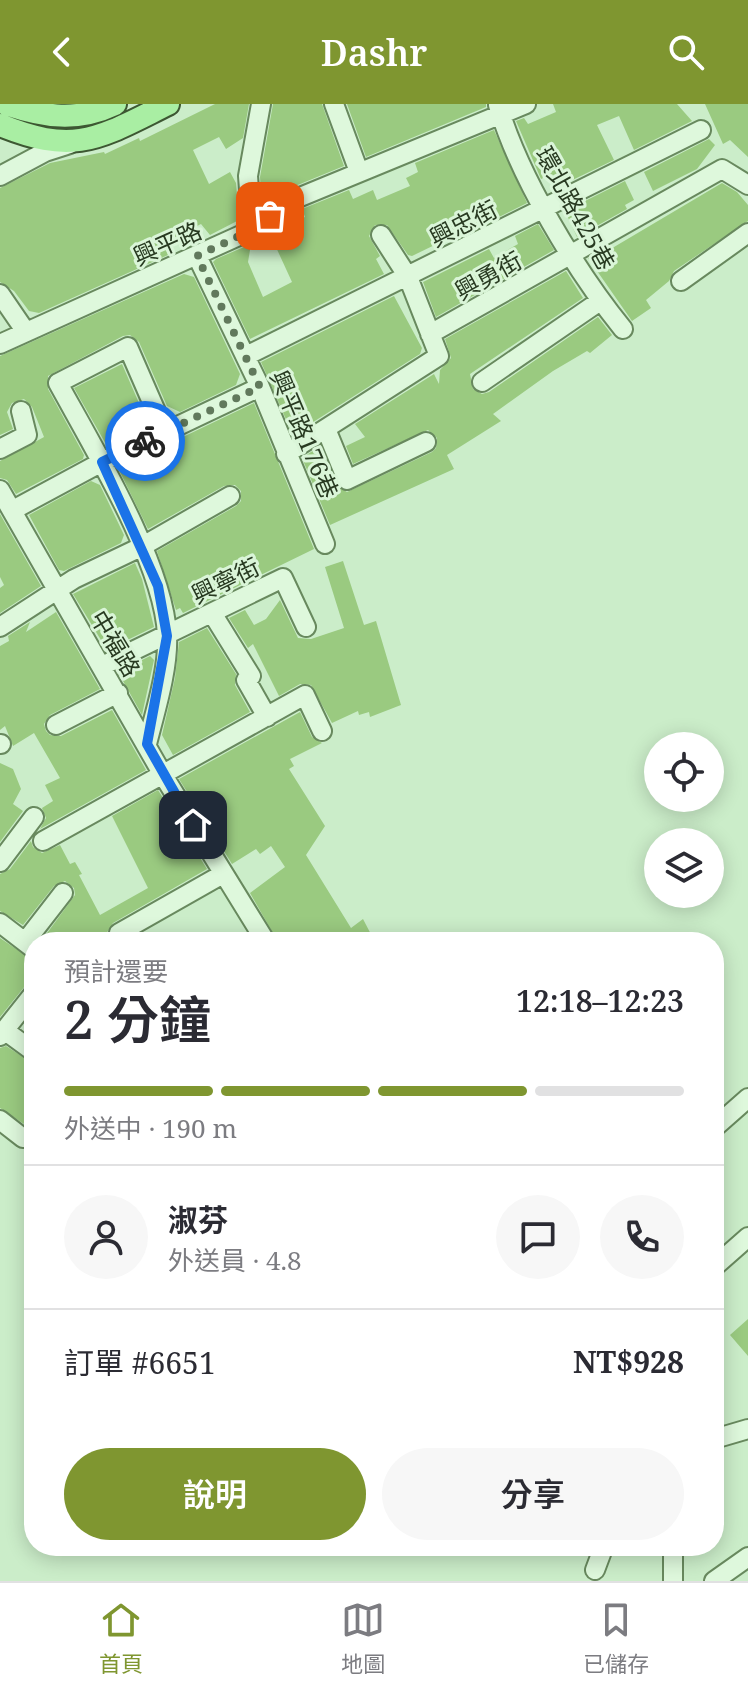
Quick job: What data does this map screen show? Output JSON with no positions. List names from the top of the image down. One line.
{"streets":{"street":["環北路425巷","興忠街","興平路","興勇街","興平路176巷","興寧街","中福路"]},"crossings":[["環北路425巷","興忠街"],["環北路425巷","興平路"],["環北路425巷","興勇街"],["興忠街","興平路176巷"],["興平路","興平路176巷"],["興寧街","中福路"]],"page":{"header":"Dashr","heading":["2 分鐘","預計還要","12:18–12:23"],"panel":["淑芬","外送員 · 4.8","訂單 #6651","NT$928"],"bar":"外送中 · 190 m","buttons":["說明","分享"],"tabs":["首頁","地圖","已儲存"]}}
